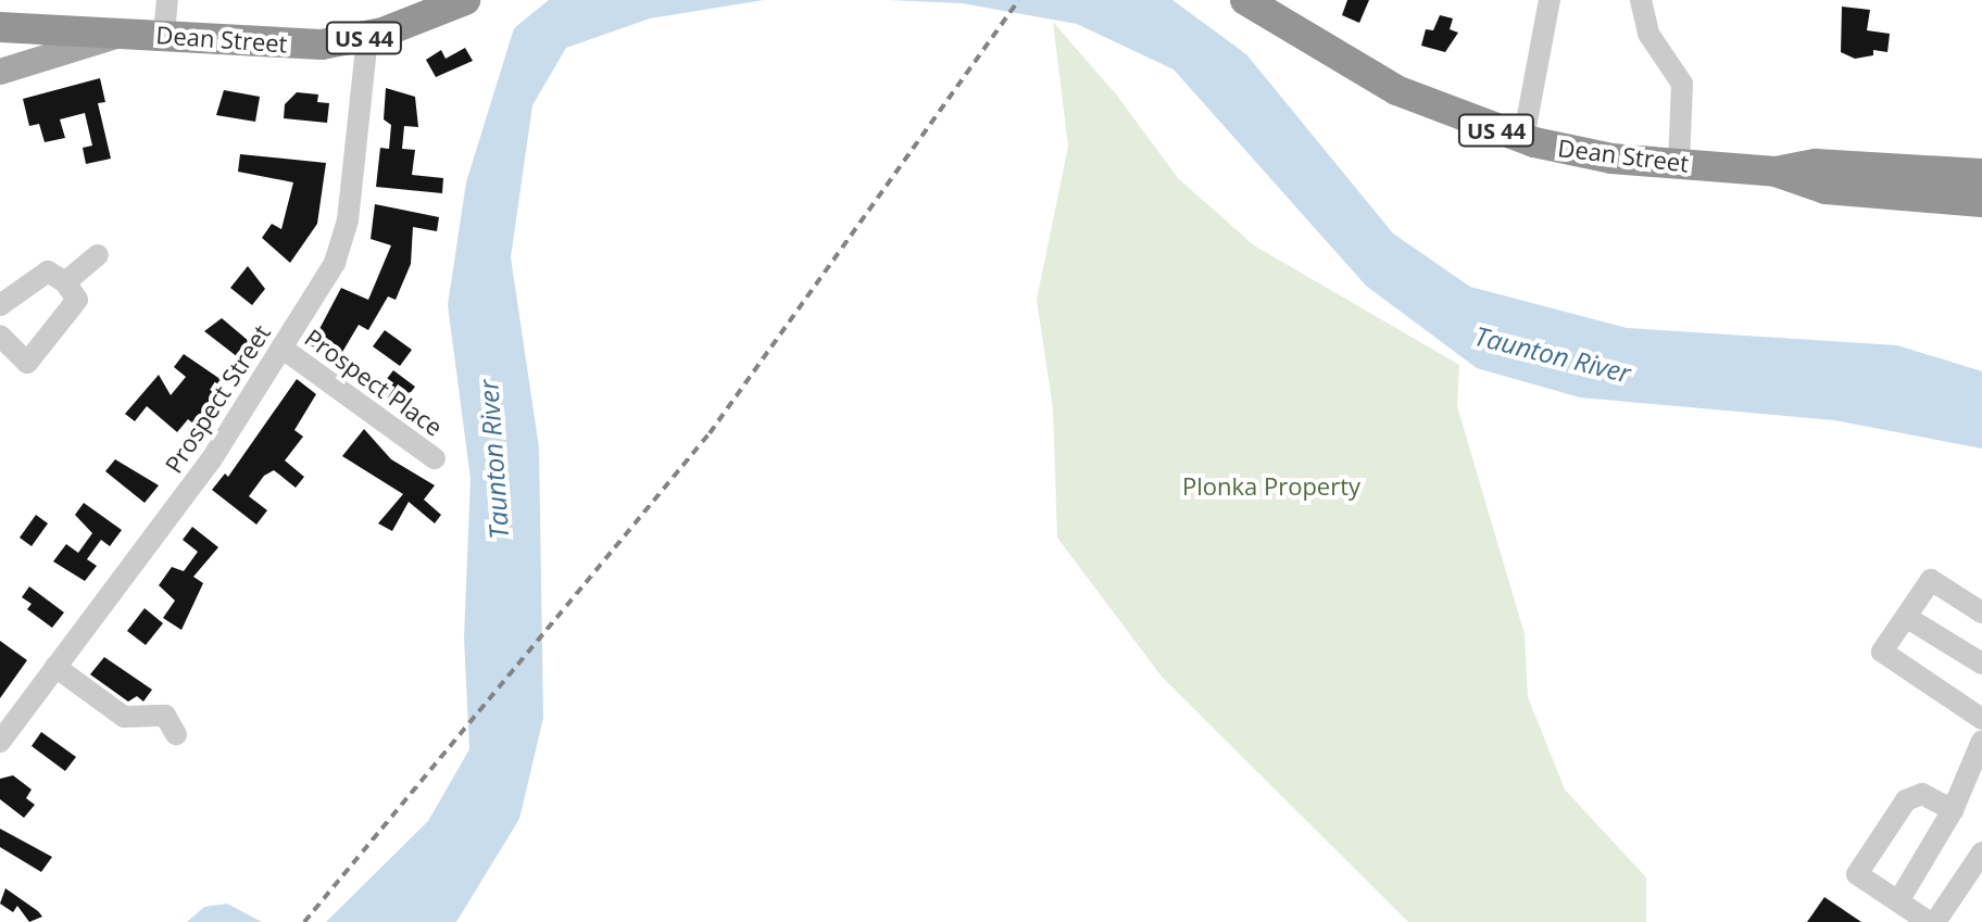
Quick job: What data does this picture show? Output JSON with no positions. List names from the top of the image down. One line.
{"streets":{"highway":["US 44","Dean Street"],"street":["Prospect Place","Prospect Street"]},"crossings":[["US 44","Dean Street"],["Dean Street","Prospect Street"],["Prospect Place","Prospect Street"]],"water":["Taunton River"],"parks":["Plonka Property"]}
